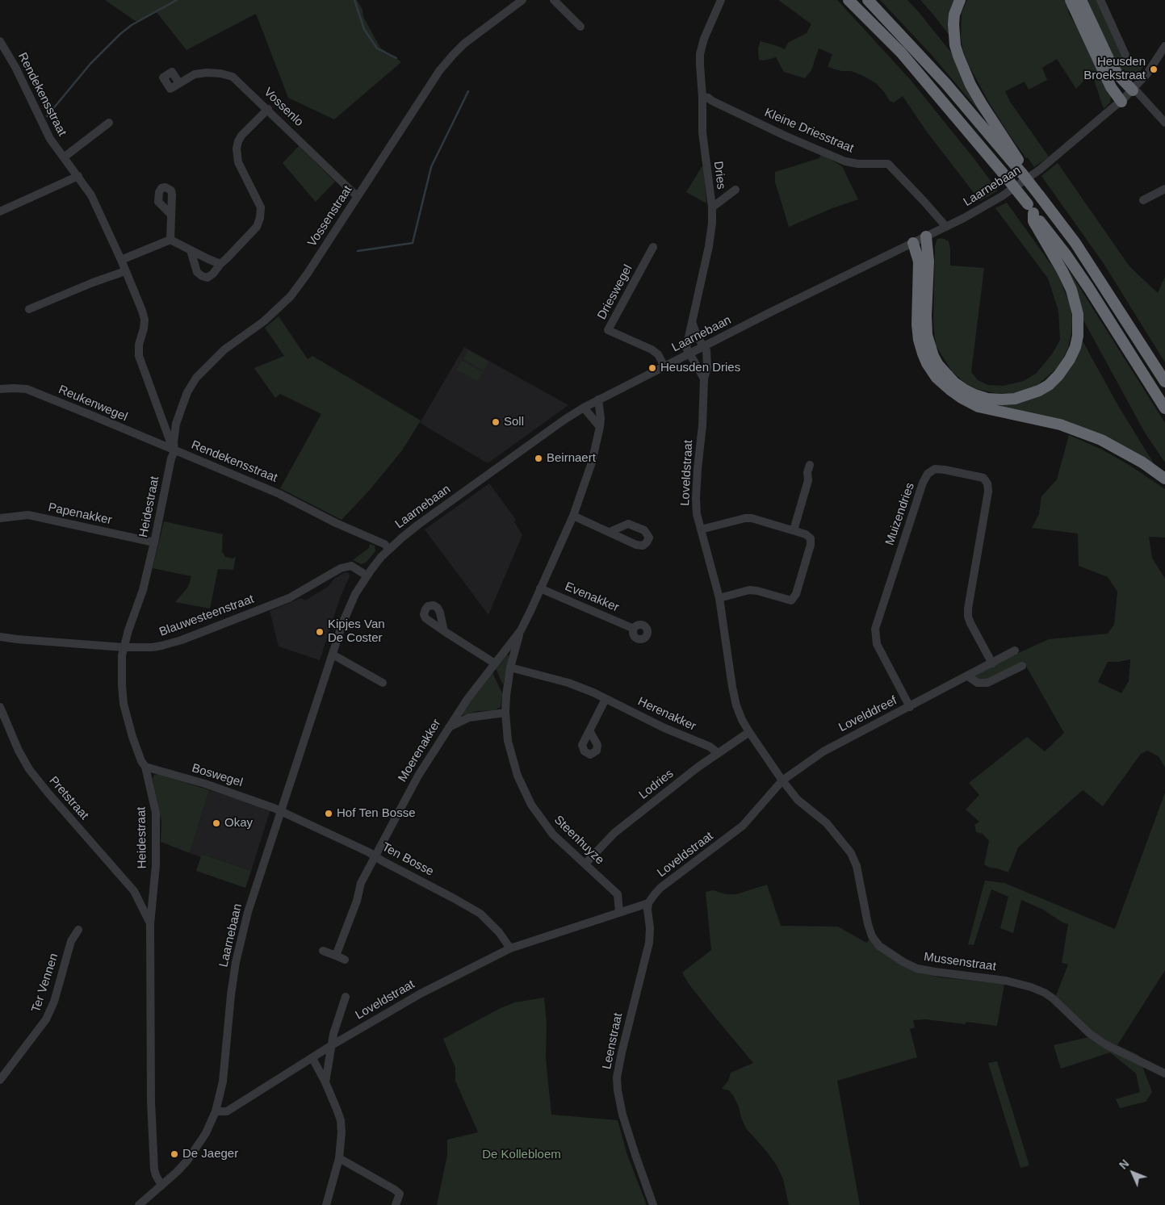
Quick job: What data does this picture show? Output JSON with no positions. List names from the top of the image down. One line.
{"streets":{"street":["Rendekensstraat","Vossenlo","Kleine Driesstraat","Dries","Laarnebaan","Vossenstraat","Drieswegel","Reukenwegel","Loveldstraat","Heidestraat","Papenakker","Muizendries","Evenakker","Blauwesteenstraat","Herenakker","Lovelddreef","Moerenakker","Boswegel","Lodries","Pretstraat","Steenhuyze","Ten Bosse","Mussenstraat","Ter Vennen","Leenstraat"]},"crossings":[["Rendekensstraat","Laarnebaan"],["Rendekensstraat","Vossenstraat"],["Rendekensstraat","Reukenwegel"],["Rendekensstraat","Heidestraat"],["Vossenlo","Vossenstraat"],["Kleine Driesstraat","Dries"],["Kleine Driesstraat","Laarnebaan"],["Dries","Laarnebaan"],["Dries","Loveldstraat"],["Laarnebaan","Drieswegel"],["Laarnebaan","Loveldstraat"],["Laarnebaan","Heidestraat"],["Laarnebaan","Blauwesteenstraat"],["Laarnebaan","Moerenakker"],["Laarnebaan","Boswegel"],["Laarnebaan","Ten Bosse"],["Vossenstraat","Reukenwegel"],["Vossenstraat","Heidestraat"],["Reukenwegel","Heidestraat"],["Loveldstraat","Lovelddreef"],["Loveldstraat","Lodries"],["Loveldstraat","Steenhuyze"],["Loveldstraat","Ten Bosse"],["Loveldstraat","Mussenstraat"],["Loveldstraat","Leenstraat"],["Heidestraat","Papenakker"],["Heidestraat","Blauwesteenstraat"],["Heidestraat","Boswegel"],["Heidestraat","Pretstraat"],["Muizendries","Lovelddreef"],["Evenakker","Moerenakker"],["Herenakker","Lodries"],["Herenakker","Steenhuyze"],["Lovelddreef","Mussenstraat"],["Moerenakker","Steenhuyze"],["Moerenakker","Ten Bosse"],["Boswegel","Ten Bosse"],["Lodries","Steenhuyze"]],"parks":["De Kollebloem"],"places":["Heusden Broekstraat","Heusden Dries","Soll","Beirnaert","Kipjes Van De Coster","Hof Ten Bosse","Okay","De Jaeger"],"north":"top left"}
